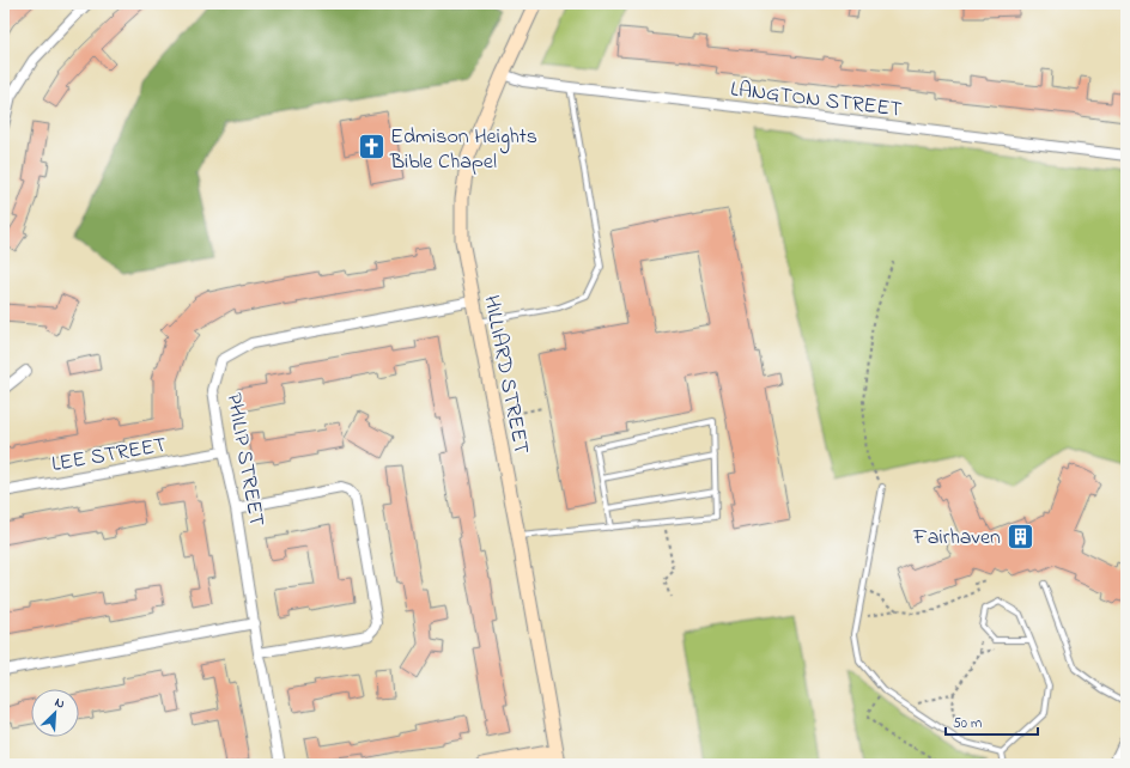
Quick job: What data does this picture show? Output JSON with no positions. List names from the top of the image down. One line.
{"streets":{"street":["LANGTON STREET","HILLIARD STREET","LEE STREET","PHILIP STREET"]},"crossings":[["LANGTON STREET","HILLIARD STREET"],["HILLIARD STREET","PHILIP STREET"],["LEE STREET","PHILIP STREET"]],"places":{"church":["Edmison Heights Bible Chapel"],"building":["Fairhaven"]},"scale_bar":"50 m","north":"top right"}
